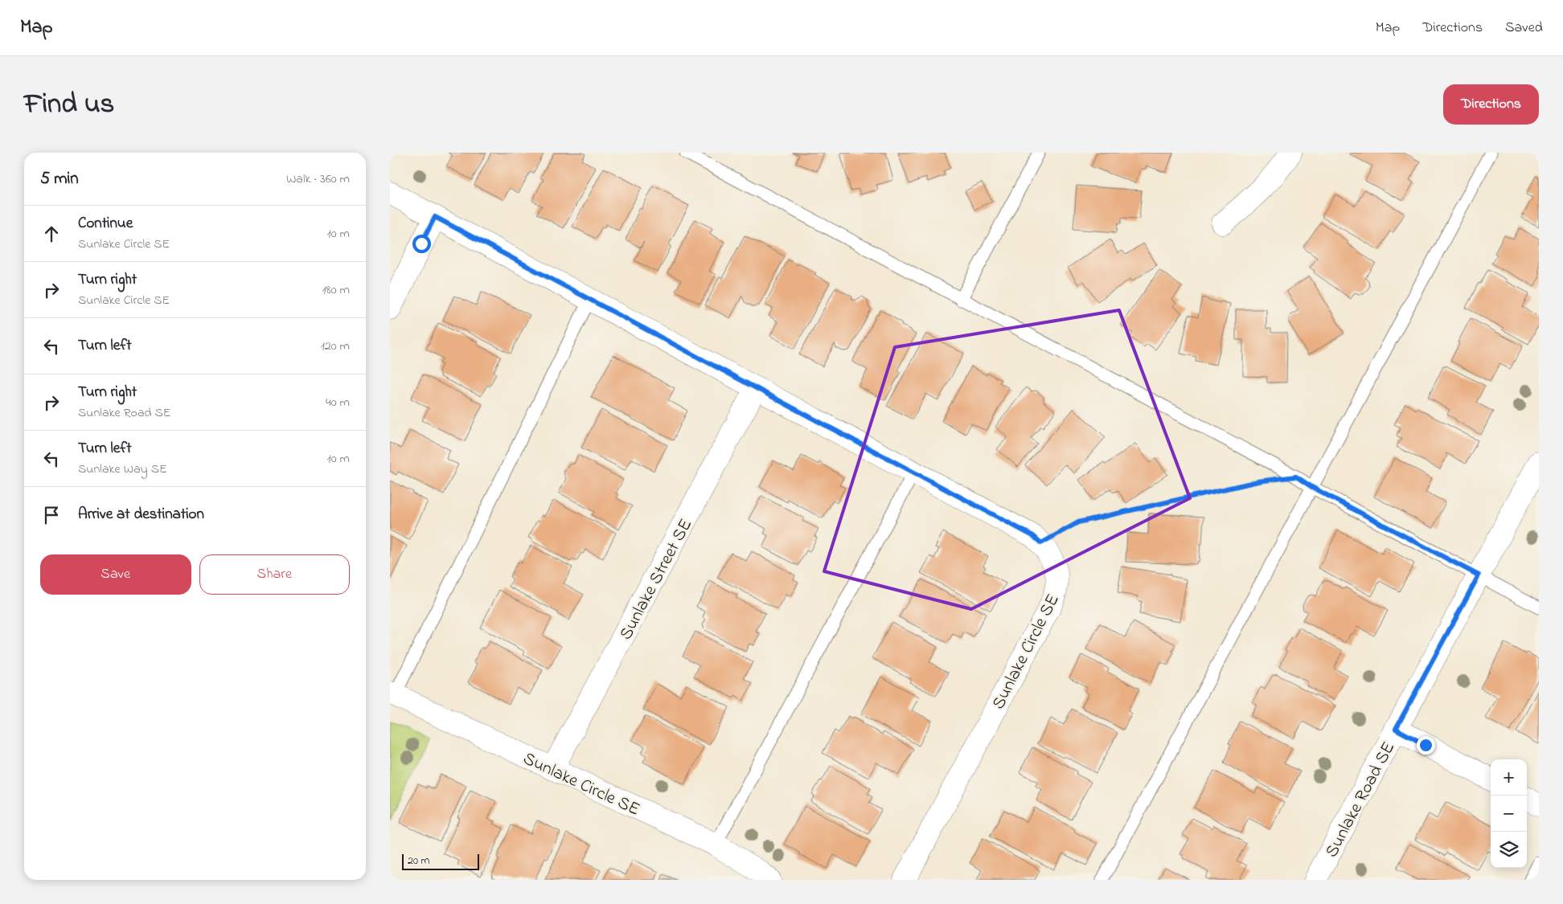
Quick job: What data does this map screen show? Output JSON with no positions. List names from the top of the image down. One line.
{"streets":{"street":["Sunlake Street SE","Sunlake Circle SE","Sunlake Road SE"]},"crossings":[["Sunlake Street SE","Sunlake Circle SE"]],"scale_bar":"20 m","page":{"header":"Map","nav":["Map","Directions","Saved"],"title":"Find us","buttons":["Directions",["Save","Share"]],"heading":["5 min","Walk · 360 m"],"list":[["Continue","Sunlake Circle SE","10 m"],["Turn right","Sunlake Circle SE","180 m"],["Turn left","120 m"],["Turn right","Sunlake Road SE","40 m"],["Turn left","Sunlake Way SE","10 m"],"Arrive at destination"],"map_buttons":["+","−"],"scale":"20 m"}}
